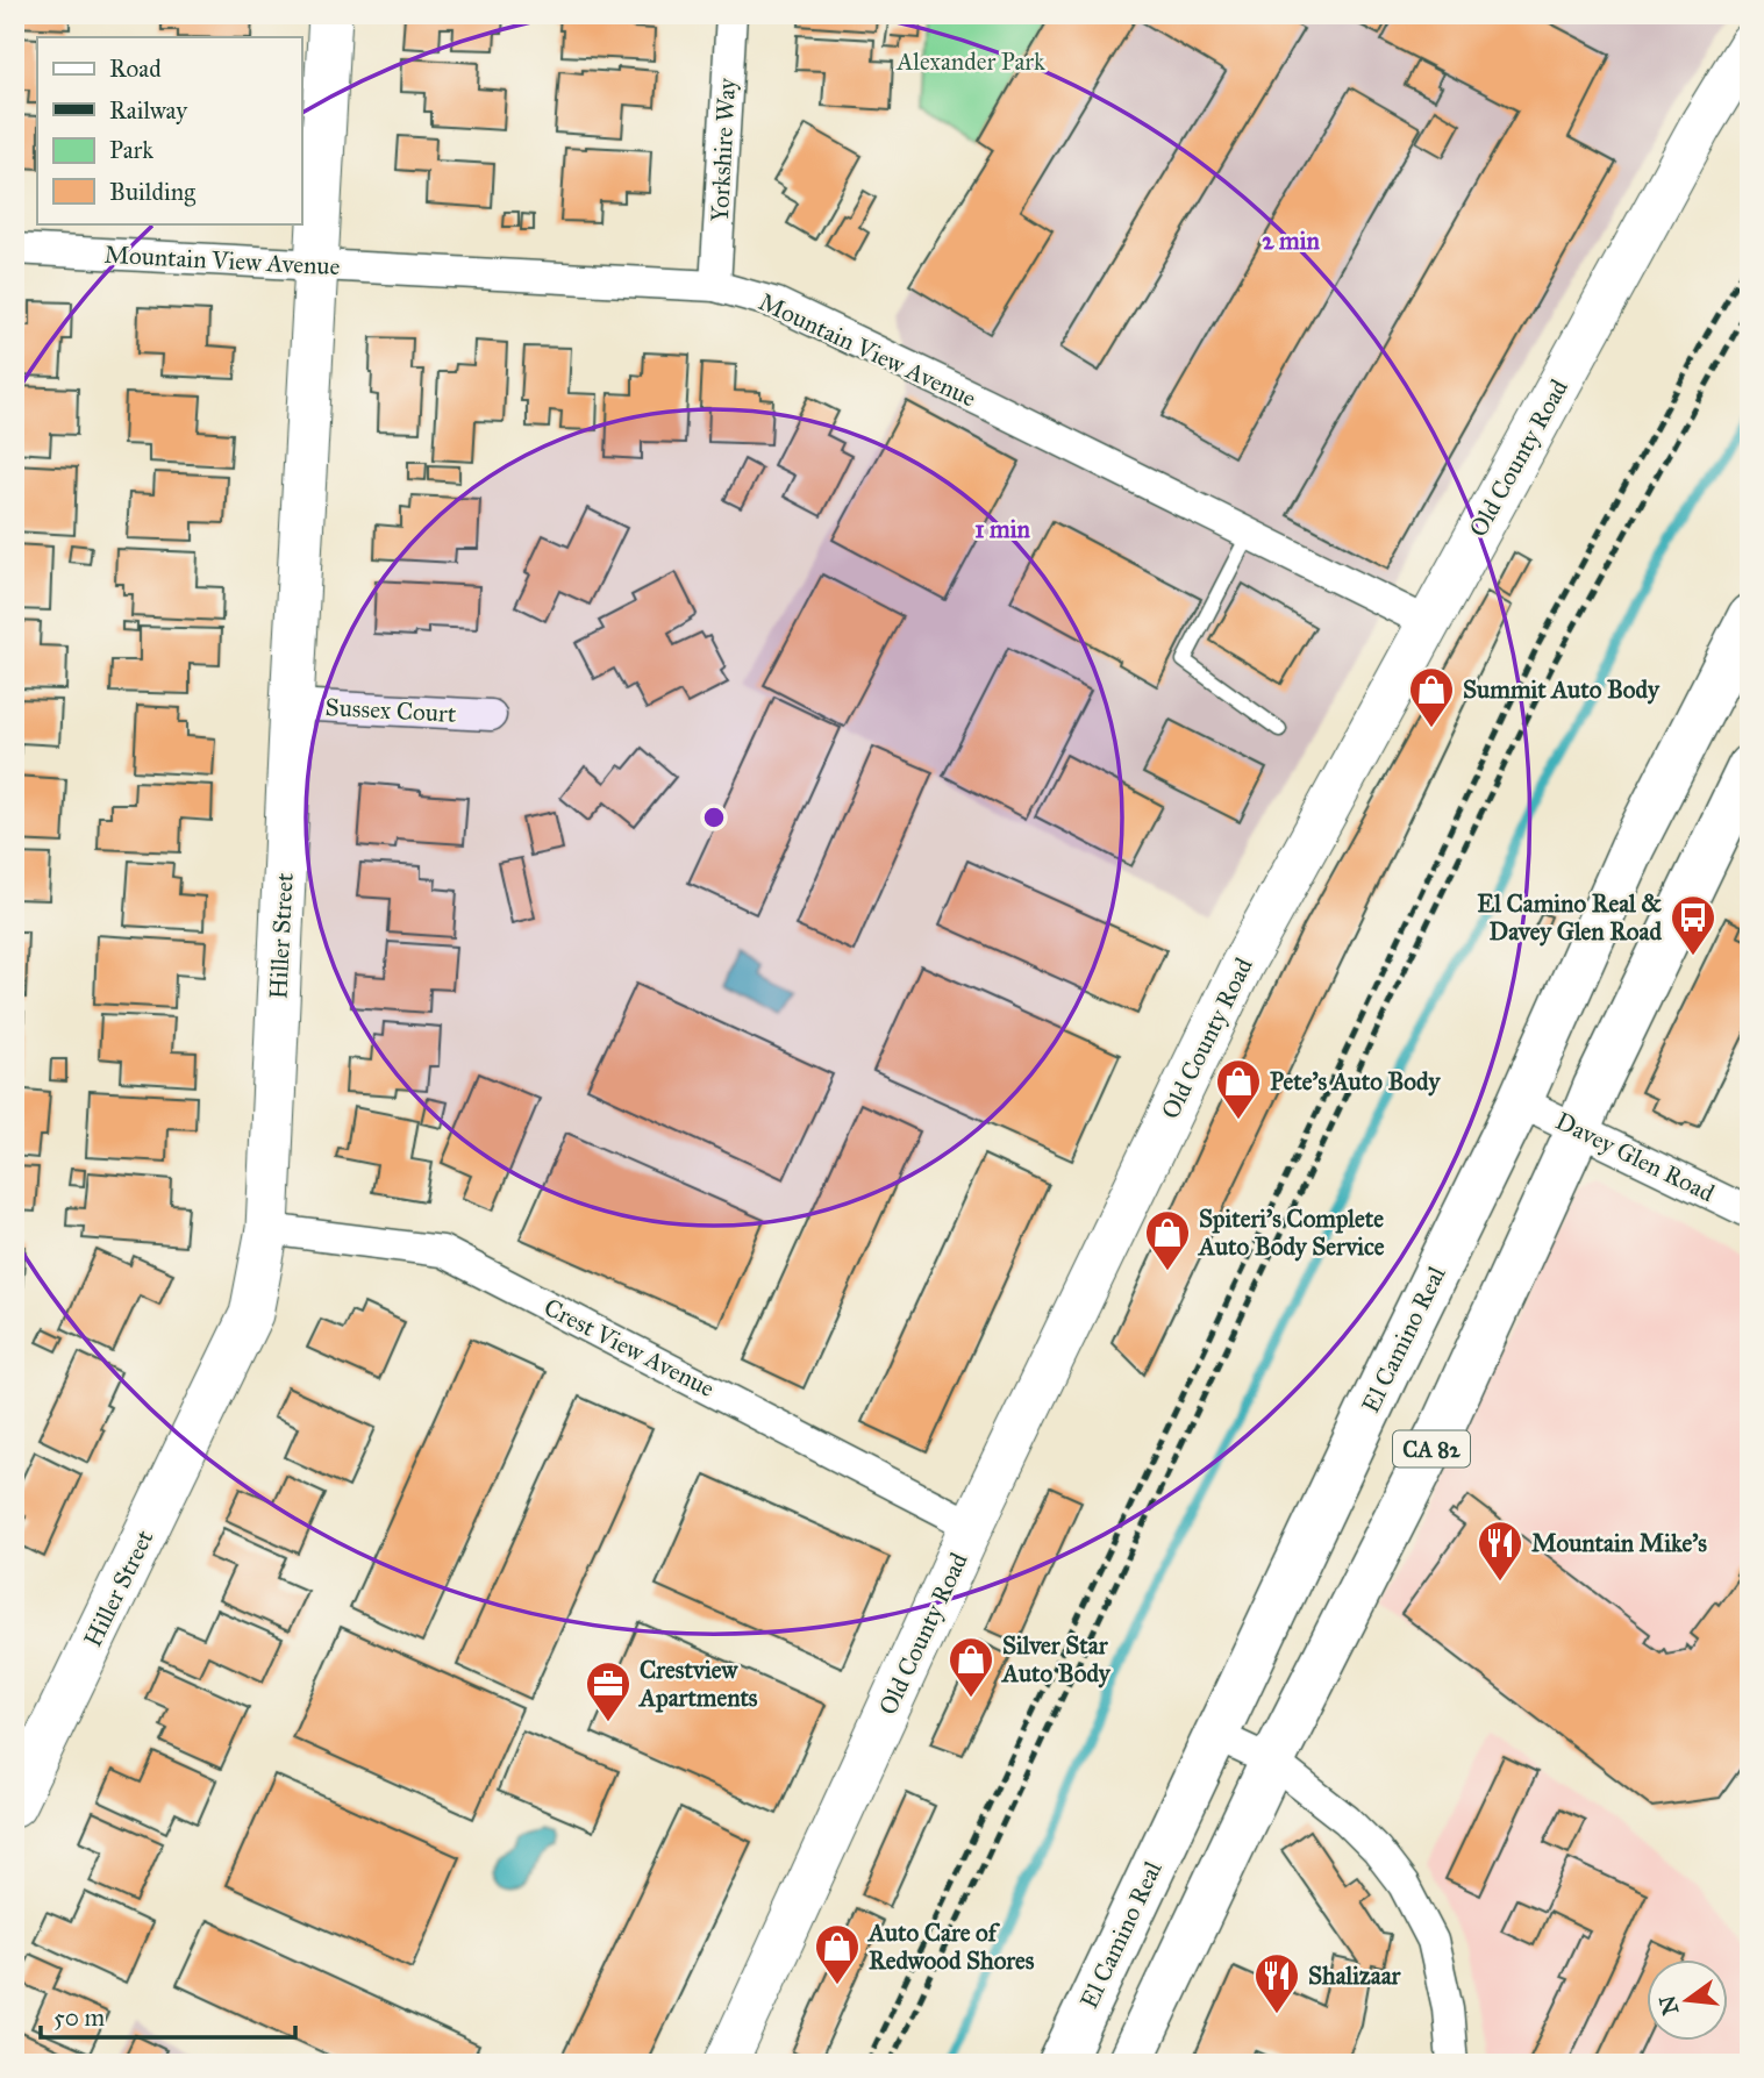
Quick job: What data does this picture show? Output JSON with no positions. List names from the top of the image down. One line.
{"streets":{"main road":["El Camino Real","CA 82"],"street":["Yorkshire Way","Mountain View Avenue","Old County Road","Sussex Court","Hiller Street","Davey Glen Road","Crest View Avenue"]},"crossings":[["Yorkshire Way","Mountain View Avenue"],["Mountain View Avenue","Old County Road"],["Mountain View Avenue","Hiller Street"],["Old County Road","Crest View Avenue"],["Sussex Court","Hiller Street"],["Hiller Street","Crest View Avenue"],["Davey Glen Road","El Camino Real"],["Davey Glen Road","CA 82"]],"parks":["Alexander Park"],"places":{"shop":["Summit Auto Body","Pete's Auto Body","Spiteri's Complete Auto Body Service","Silver Star Auto Body","Auto Care of Redwood Shores"],"bus stop":["El Camino Real & Davey Glen Road"],"restaurant":["Mountain Mike's","Shalizaar"],"office":["Crestview Apartments"]},"legend":["Road","Railway","Park","Building"],"scale_bar":"50 m","north":"left","rings":["2 min","1 min"]}
